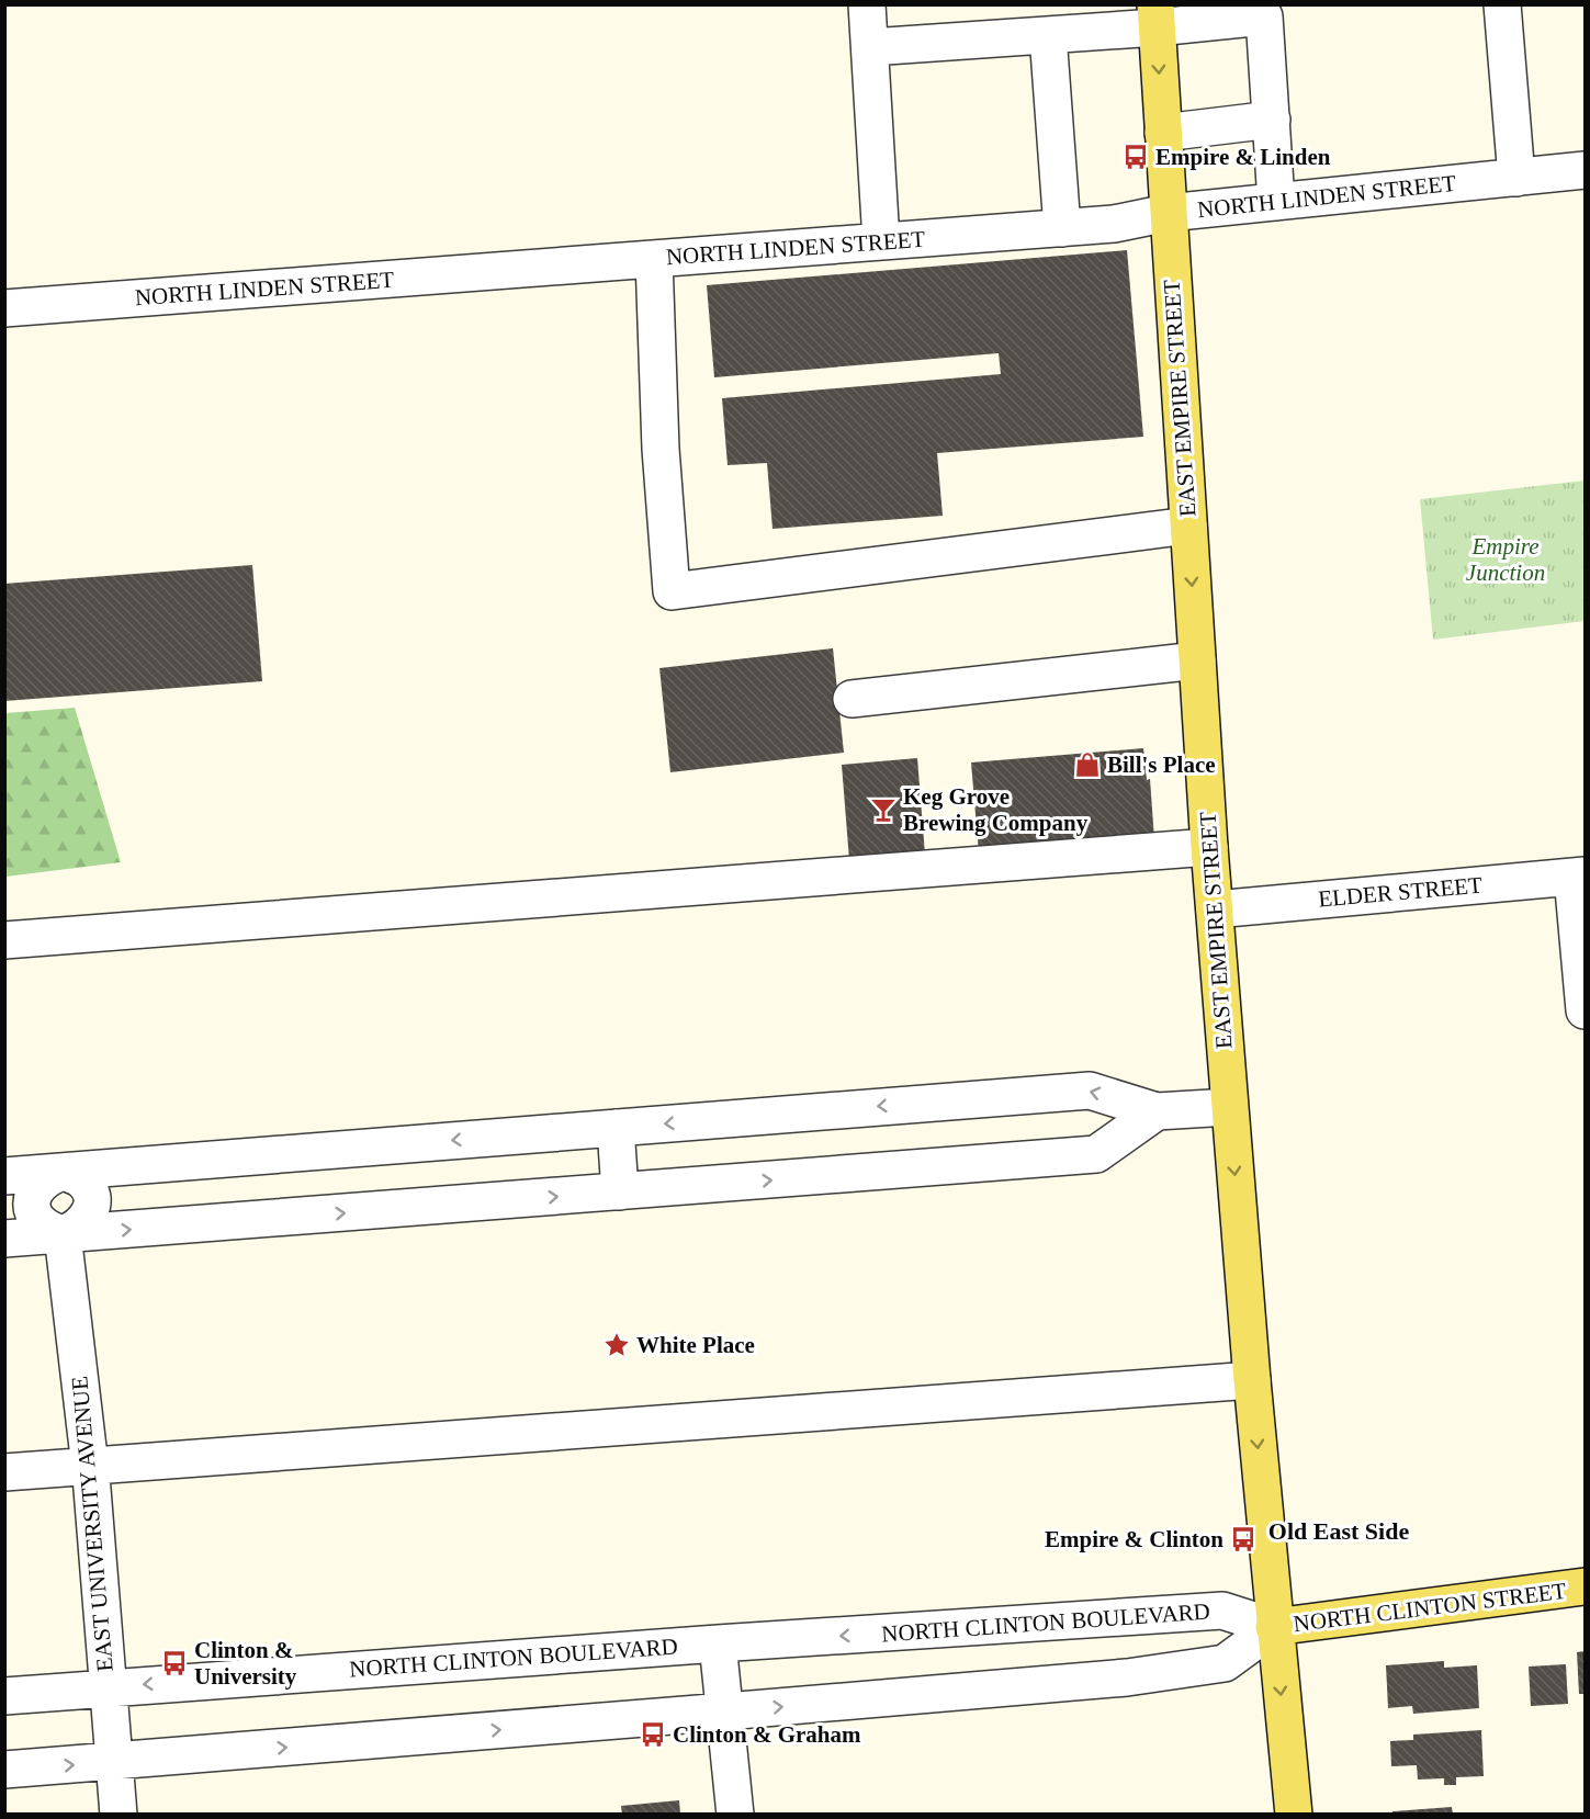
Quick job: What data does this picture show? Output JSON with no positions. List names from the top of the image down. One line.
{"streets":{"main road":["EAST EMPIRE STREET","NORTH CLINTON STREET"],"street":["NORTH LINDEN STREET","ELDER STREET","EAST UNIVERSITY AVENUE","NORTH CLINTON BOULEVARD"]},"crossings":[["NORTH LINDEN STREET","EAST EMPIRE STREET"],["EAST EMPIRE STREET","ELDER STREET"],["EAST EMPIRE STREET","NORTH CLINTON STREET"],["EAST EMPIRE STREET","NORTH CLINTON BOULEVARD"],["EAST UNIVERSITY AVENUE","NORTH CLINTON BOULEVARD"],["NORTH CLINTON STREET","NORTH CLINTON BOULEVARD"]],"one_way":["EAST EMPIRE STREET"],"districts":["Old East Side"],"parks":["Empire Junction"],"places":{"bus stop":["Empire & Linden","Empire & Clinton","Clinton & University","Clinton & Graham"],"shop":["Bill's Place"],"bar":["Keg Grove Brewing Company"],"place":["White Place"]}}
